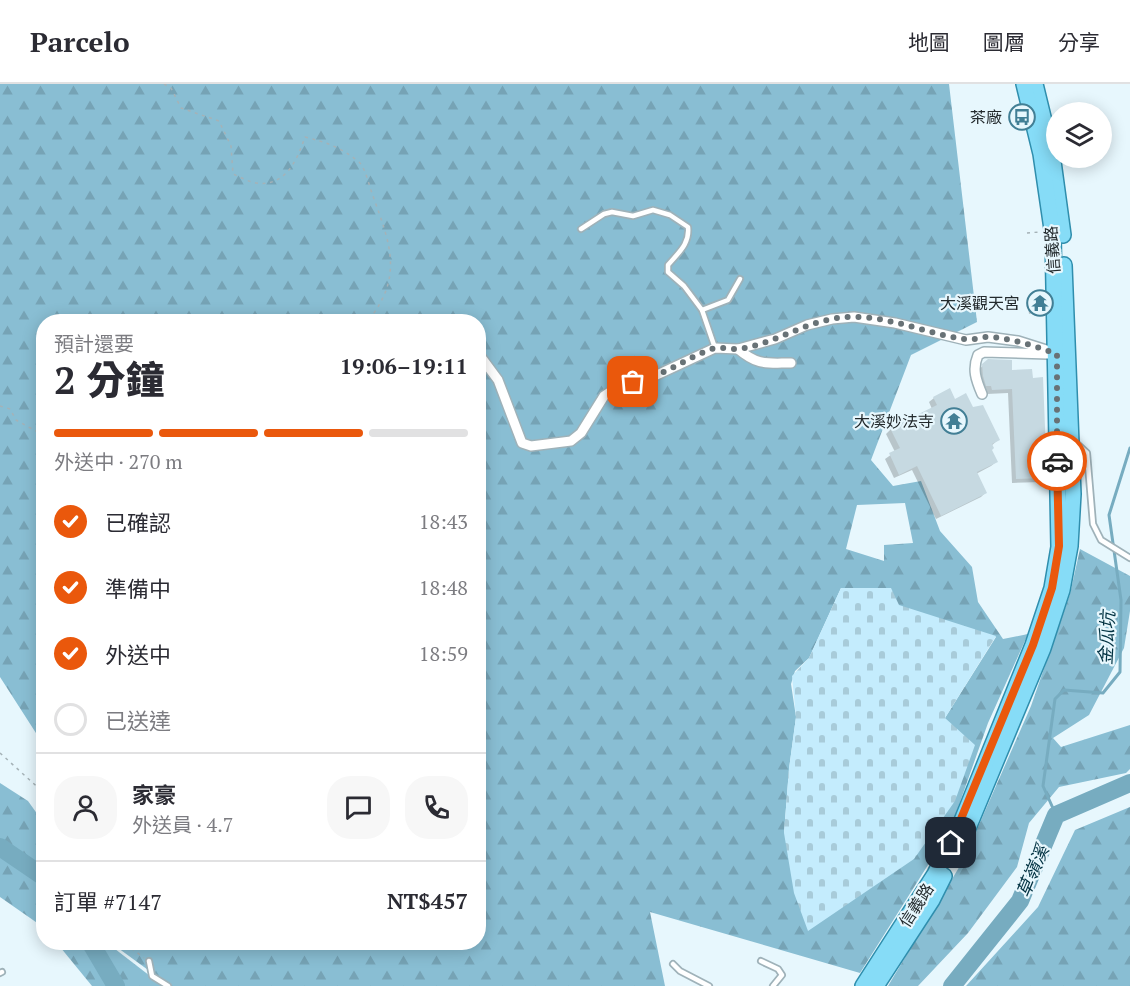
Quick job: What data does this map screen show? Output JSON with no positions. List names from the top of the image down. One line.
{"streets":{"main road":["信義路"]},"water":["金瓜坑","草嶺溪"],"places":{"bus stop":["茶廠"],"temple":["大溪觀天宮","大溪妙法寺"]},"page":{"header":"Parcelo","nav":["地圖","圖層","分享"],"heading":["2 分鐘","預計還要","19:06–19:11"],"panel":["家豪","外送員 · 4.7","訂單 #7147","NT$457"],"bar":"外送中 · 270 m","list":[["已確認","18:43"],["準備中","18:48"],["外送中","18:59"],"已送達"]}}
